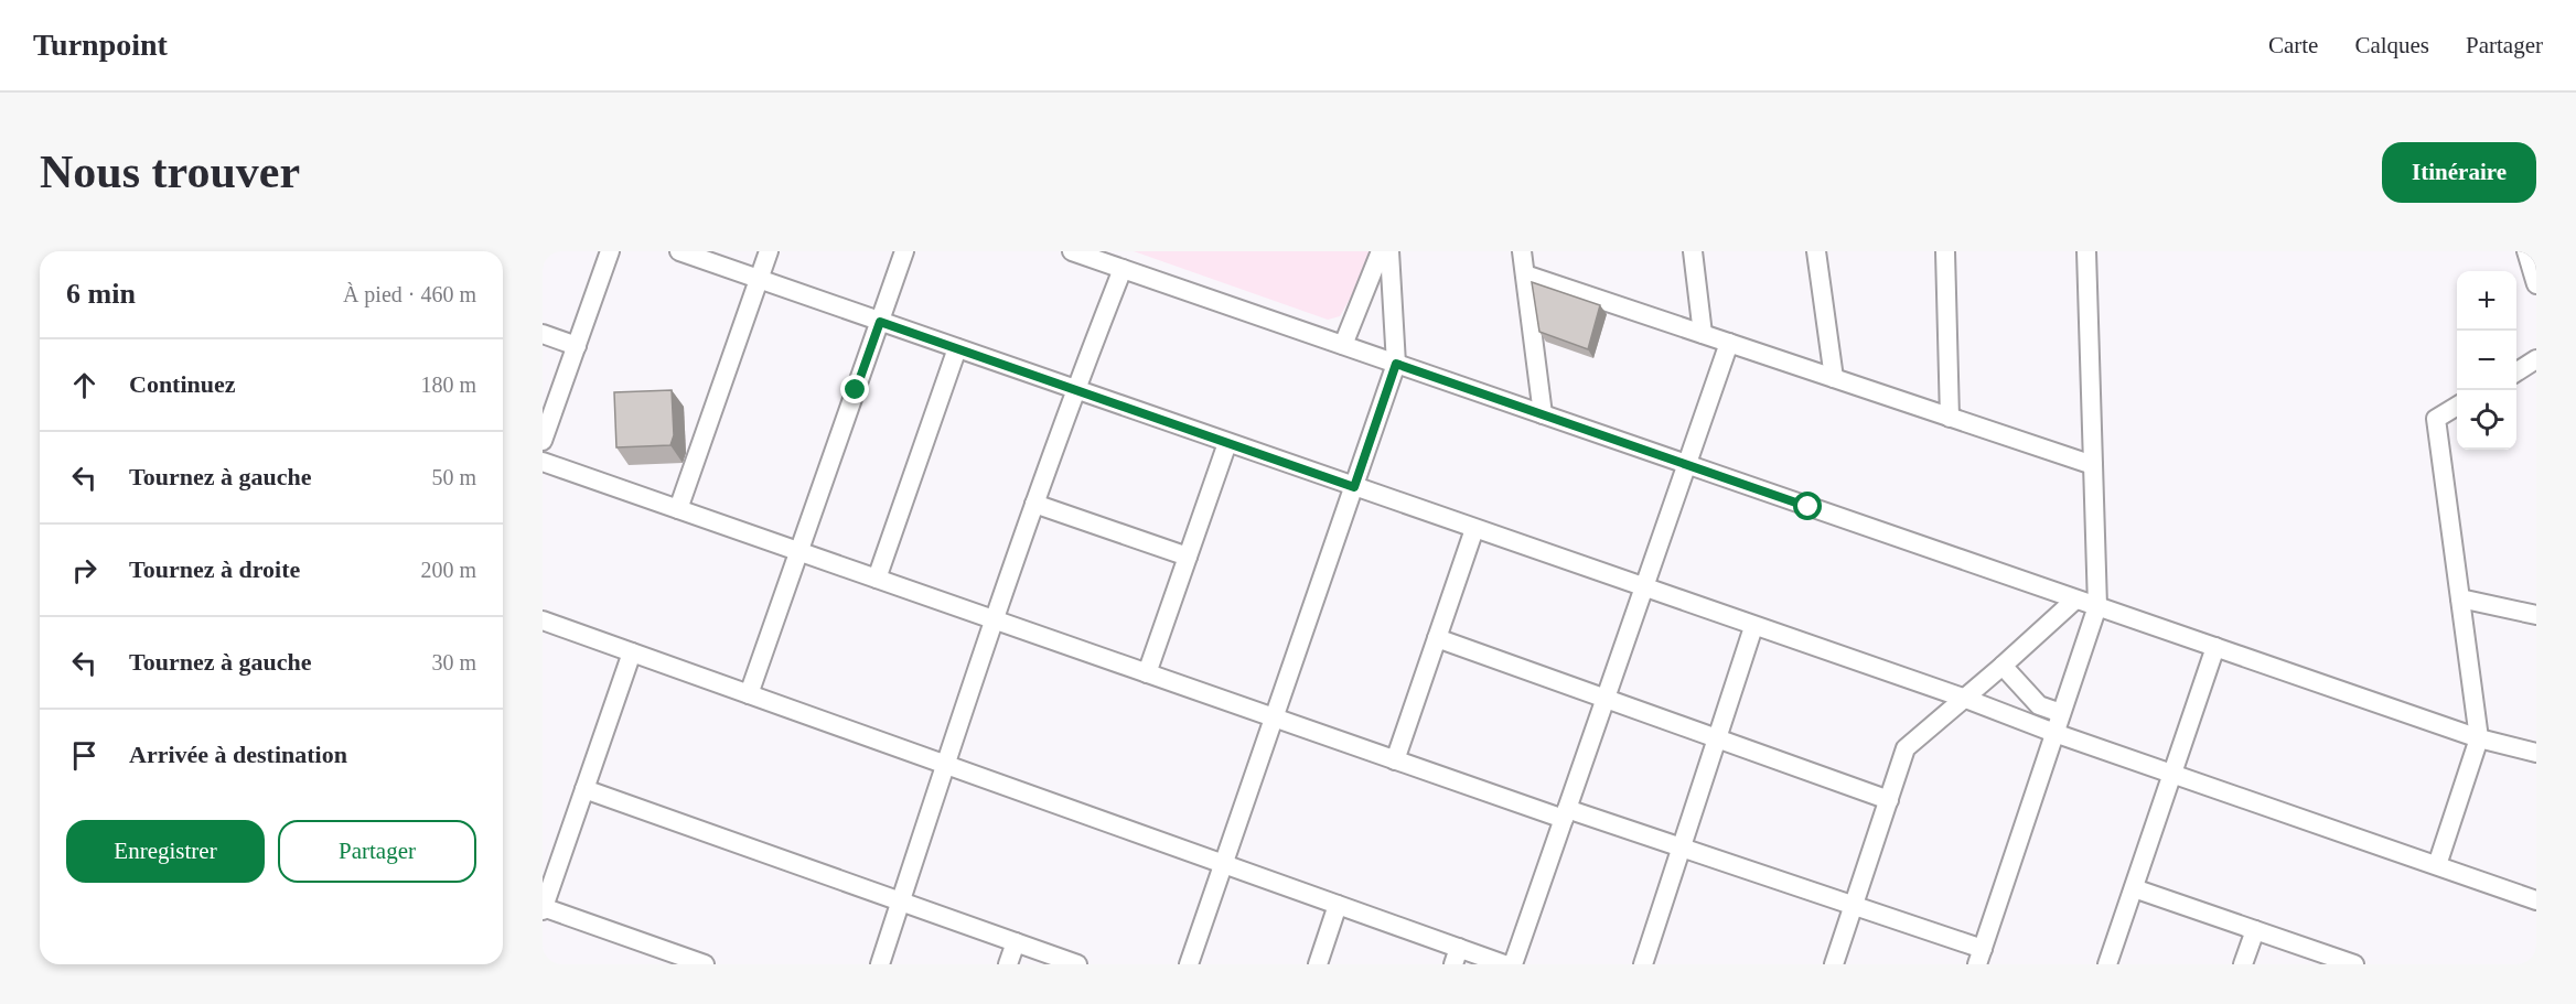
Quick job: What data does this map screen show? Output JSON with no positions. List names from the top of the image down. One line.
{"page":{"header":"Turnpoint","nav":["Carte","Calques","Partager"],"buttons":["Itinéraire",["Enregistrer","Partager"]],"title":"Nous trouver","heading":["6 min","À pied · 460 m"],"map_buttons":["+","−"],"list":[["Continuez","180 m"],["Tournez à gauche","50 m"],["Tournez à droite","200 m"],["Tournez à gauche","30 m"],"Arrivée à destination"]}}
